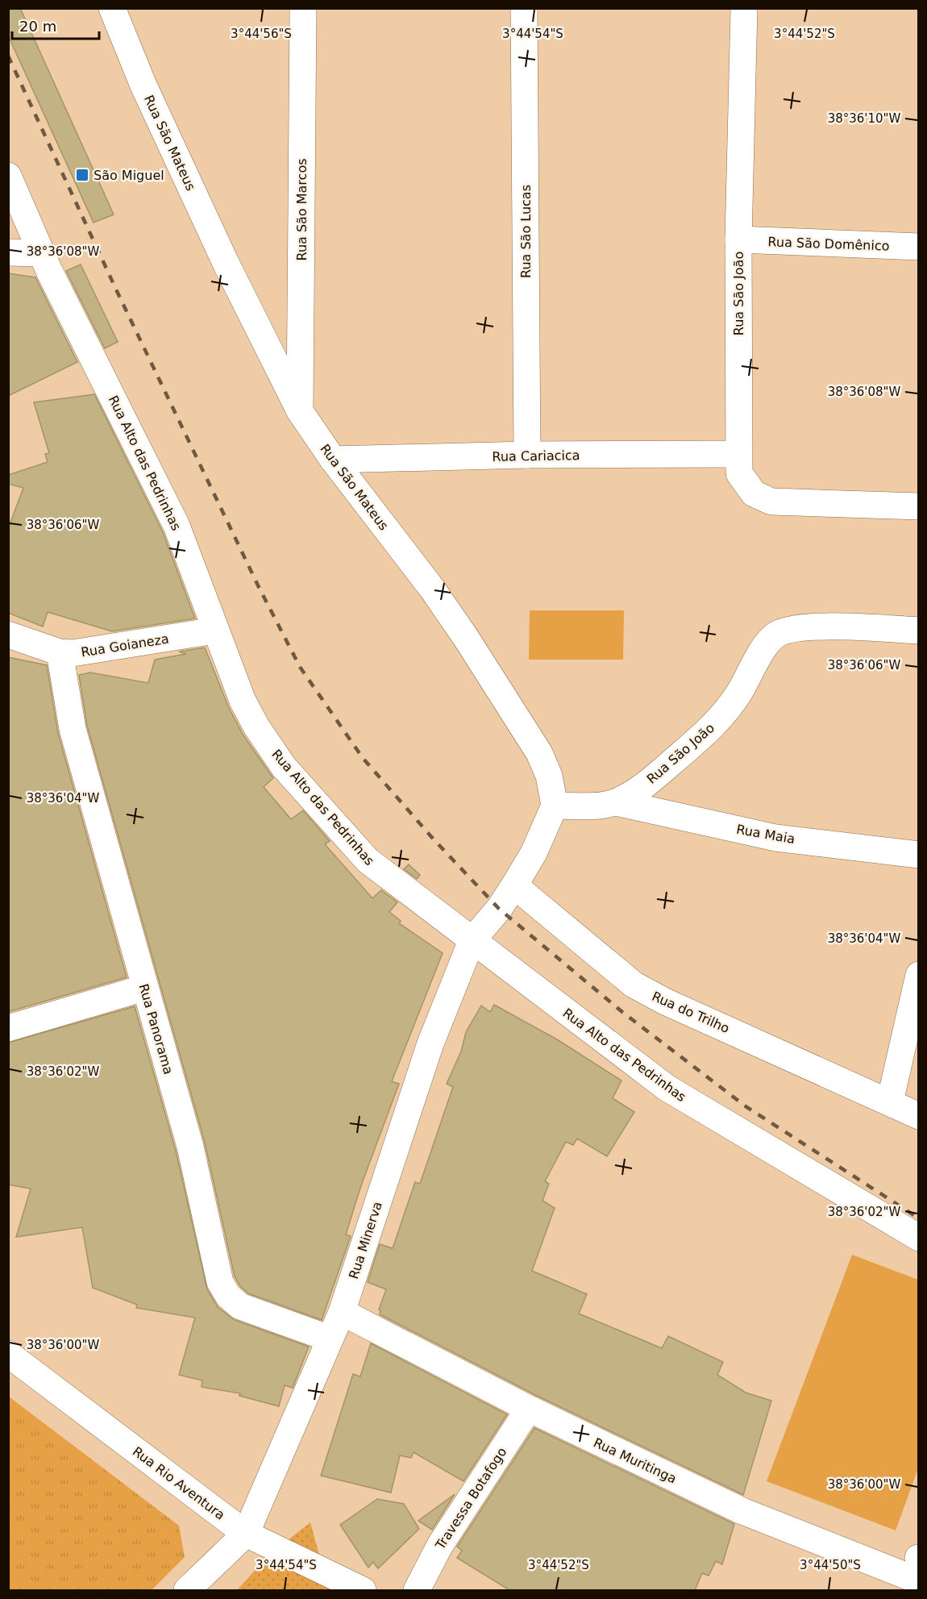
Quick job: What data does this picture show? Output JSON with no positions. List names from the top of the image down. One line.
{"streets":{"street":["Rua São Mateus","Rua São Marcos","Rua São Lucas","Rua São Domênico","Rua São João","Rua Cariacica","Rua Alto das Pedrinhas","Rua Goianeza","Rua Maia","Rua do Trilho","Rua Panorama","Rua Minerva","Rua Muritinga","Rua Rio Aventura","Travessa Botafogo"]},"crossings":[["Rua São Mateus","Rua São Marcos"],["Rua São Mateus","Rua São João"],["Rua São Mateus","Rua Cariacica"],["Rua São Lucas","Rua Cariacica"],["Rua São Domênico","Rua São João"],["Rua São João","Rua Cariacica"],["Rua São João","Rua Maia"],["Rua Alto das Pedrinhas","Rua Goianeza"],["Rua Alto das Pedrinhas","Rua Minerva"],["Rua Goianeza","Rua Panorama"],["Rua Panorama","Rua Minerva"],["Rua Minerva","Rua Muritinga"],["Rua Minerva","Rua Rio Aventura"],["Rua Muritinga","Travessa Botafogo"]],"places":{"transit":["São Miguel"]},"scale_bar":"20 m","coordinates":["3°44'56\"S","3°44'54\"S","3°44'52\"S","38°36'10\"W","38°36'08\"W","38°36'06\"W","38°36'04\"W","38°36'02\"W","38°36'00\"W","3°44'50\"S"]}
